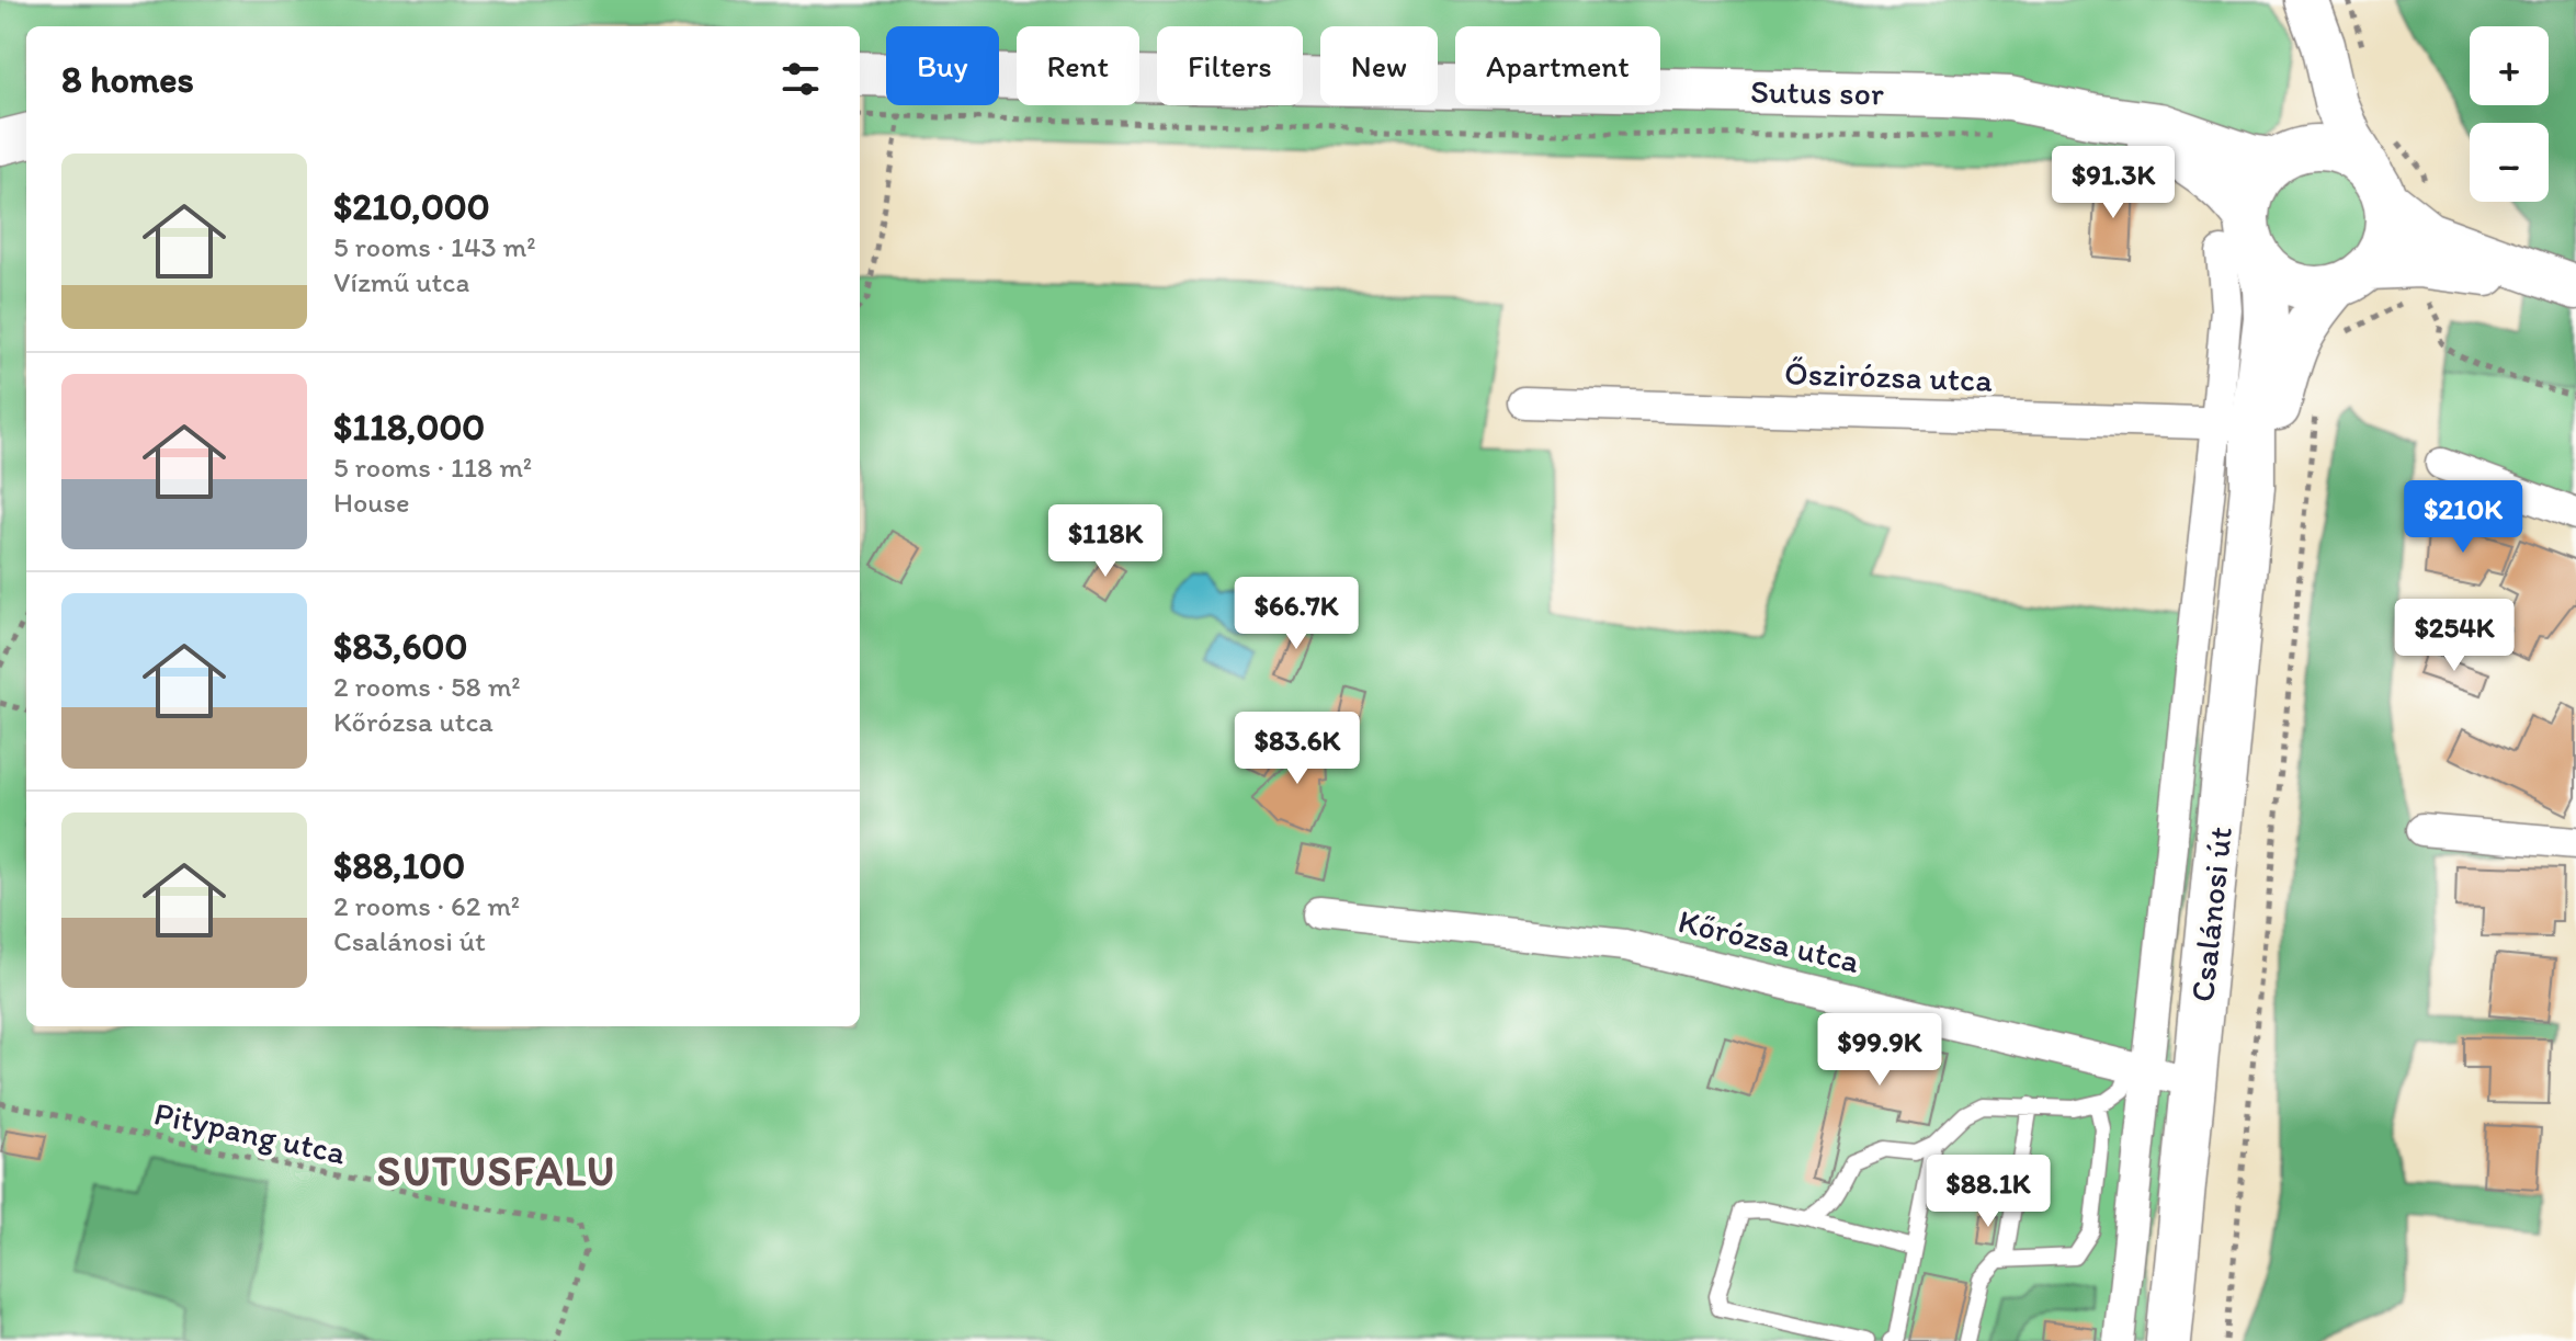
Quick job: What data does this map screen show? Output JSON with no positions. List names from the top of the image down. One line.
{"streets":{"main road":["Sutus sor","Csalánosi út"],"street":["Őszirózsa utca","Kőrózsa utca"],"path":["Pitypang utca"]},"crossings":[["Őszirózsa utca","Csalánosi út"],["Csalánosi út","Kőrózsa utca"]],"districts":["SUTUSFALU"],"page":{"map_buttons":["+","−"],"chip":["Buy","Rent","Filters","New","Apartment"],"heading":"8 homes","list":[{"name":"$210,000","note":"5 rooms · 143 m² · Vízmű utca"},{"name":"$118,000","note":"5 rooms · 118 m² · House"},{"name":"$83,600","note":"2 rooms · 58 m² · Kőrózsa utca"},{"name":"$88,100","note":"2 rooms · 62 m² · Csalánosi út"}],"price":["$91.3K","$210K","$118K","$66.7K","$254K","$83.6K","$99.9K","$88.1K"]}}
